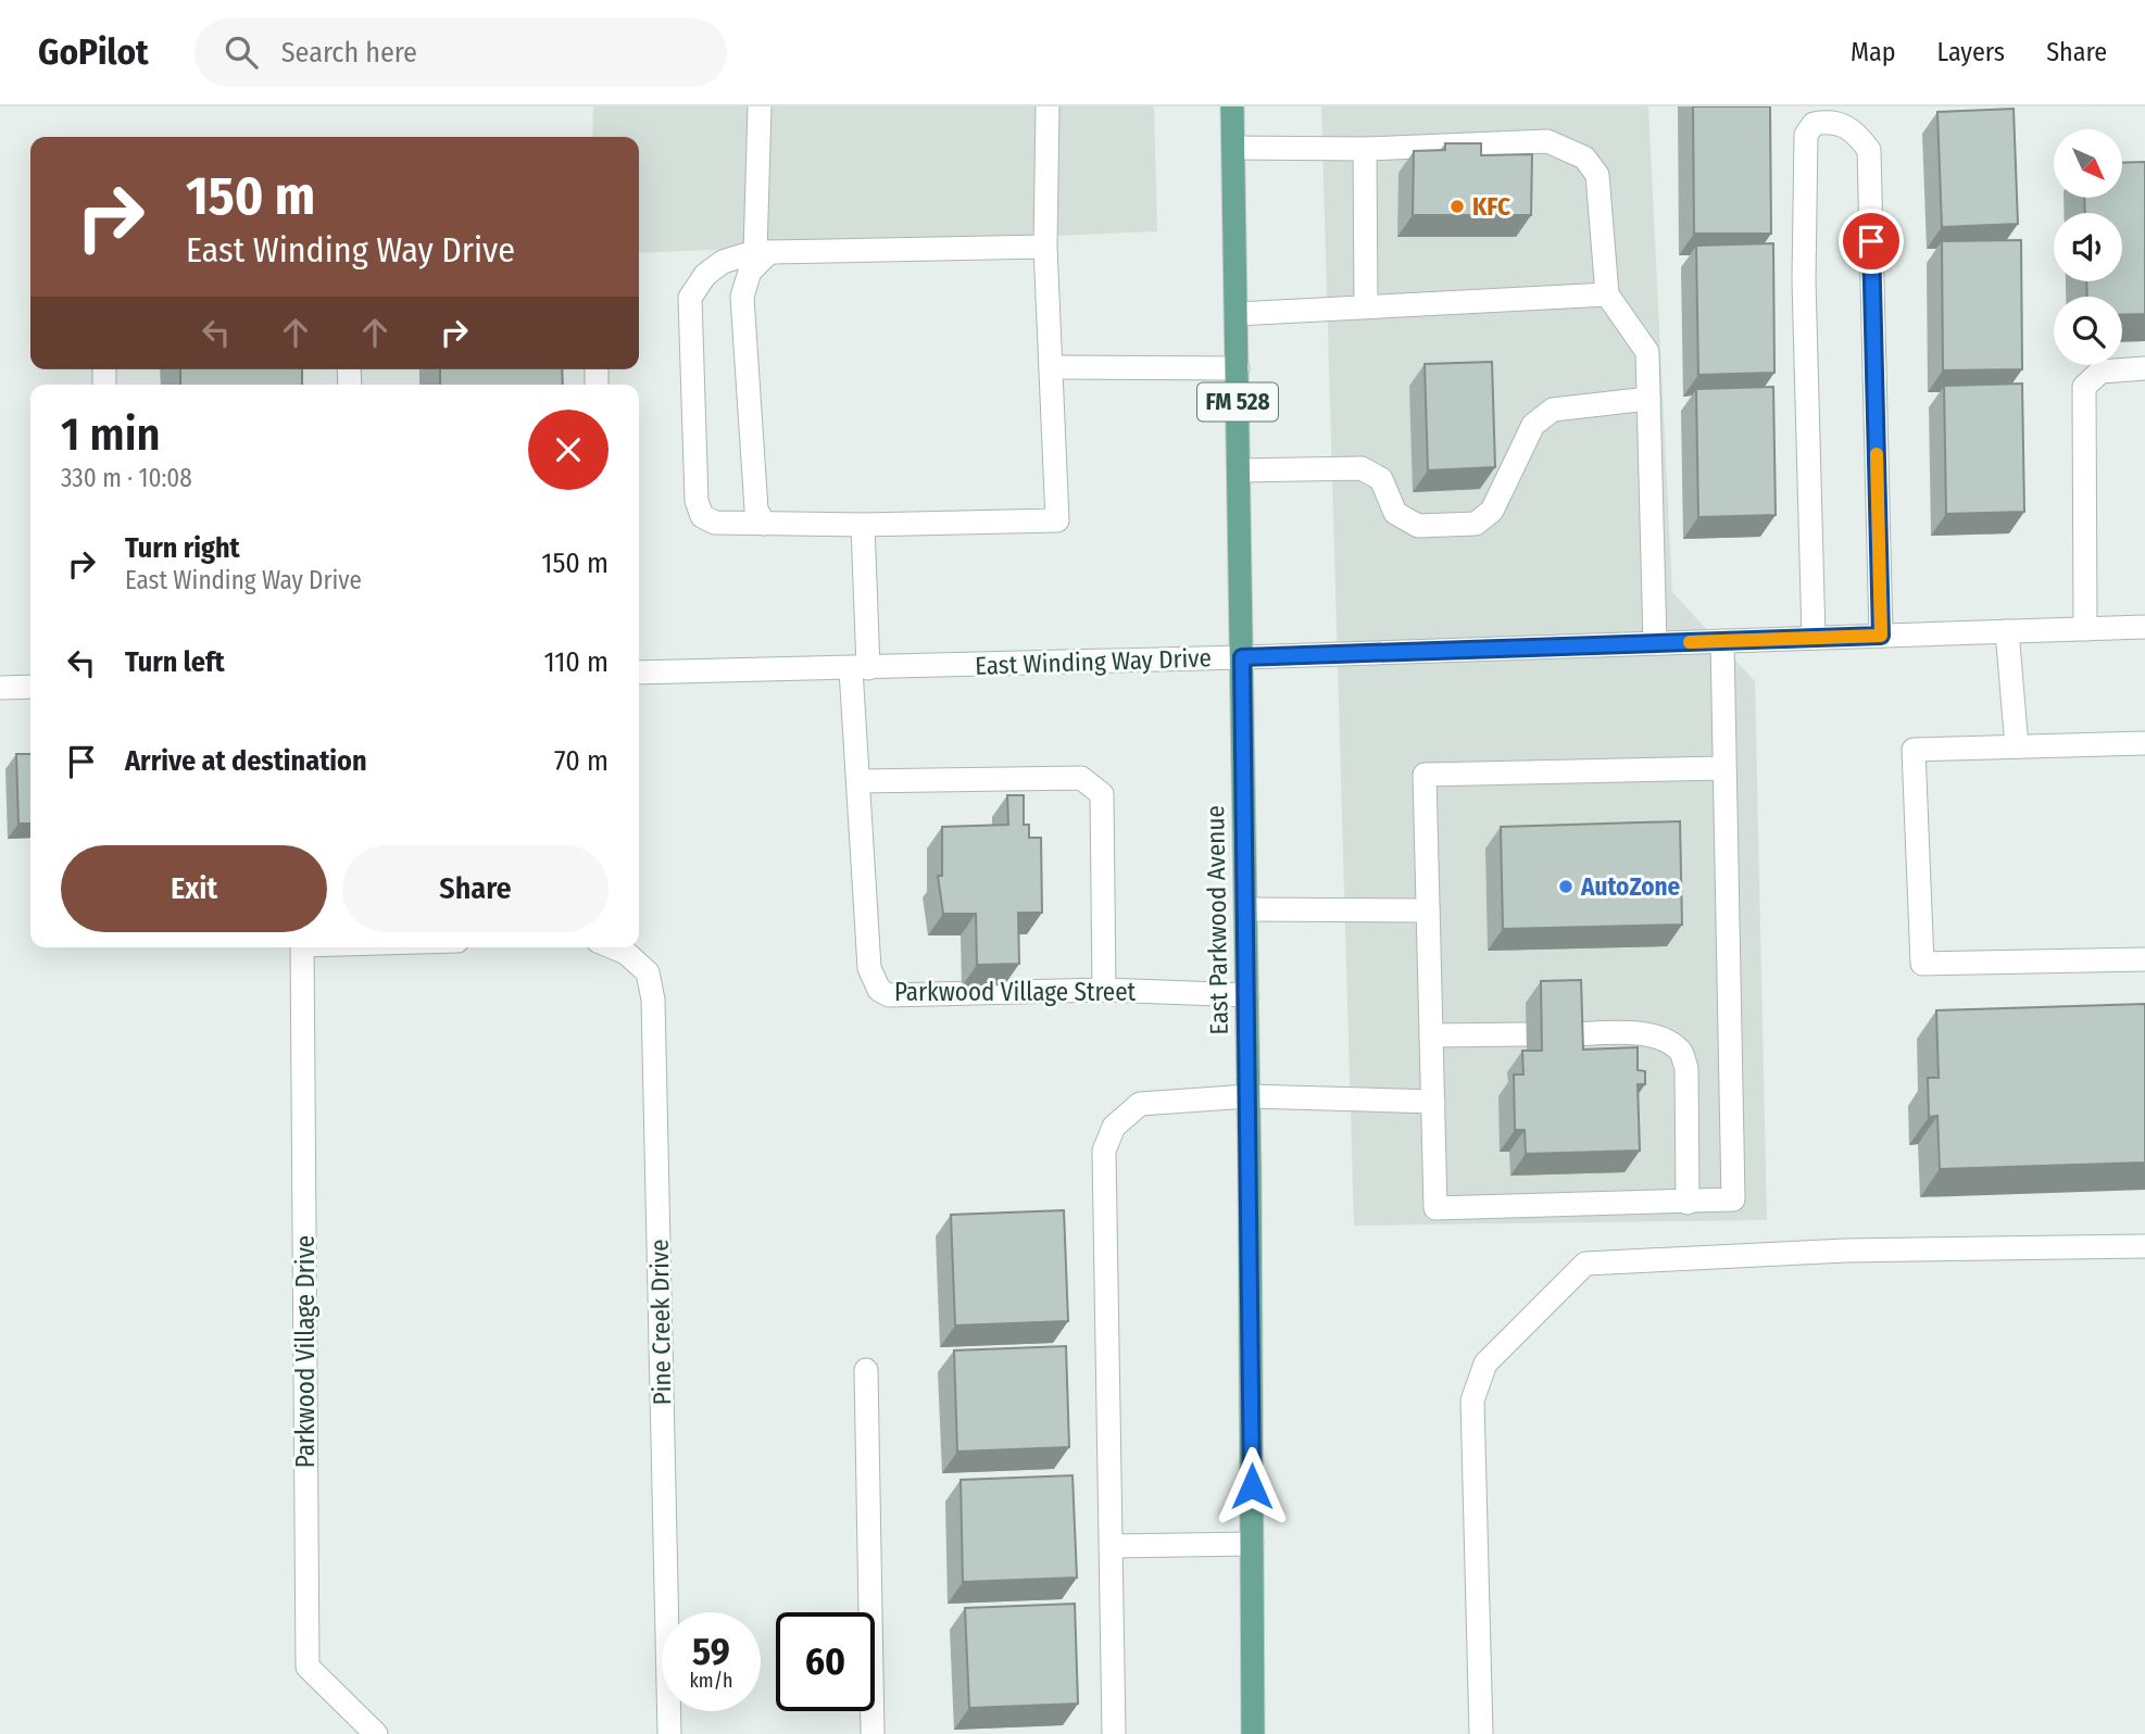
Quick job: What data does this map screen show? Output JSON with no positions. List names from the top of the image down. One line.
{"streets":{"main road":["FM 528","East Parkwood Avenue"],"street":["East Winding Way Drive","Parkwood Village Street","Pine Creek Drive","Parkwood Village Drive"]},"crossings":[["East Winding Way Drive","East Parkwood Avenue"],["East Winding Way Drive","Parkwood Village Street"],["East Parkwood Avenue","Parkwood Village Street"]],"places":["KFC","AutoZone"],"north":"bottom right","page":{"header":"GoPilot","search":"Search here","nav":["Map","Layers","Share"],"turn":["150 m","East Winding Way Drive"],"heading":["1 min","330 m · 10:08"],"list":[{"name":"Turn right","note":"East Winding Way Drive","value":"150 m"},{"name":"Turn left","value":"110 m"},{"name":"Arrive at destination","value":"70 m"}],"buttons":["Exit","Share"],"speed":"59 km/h","limit":"60"}}
